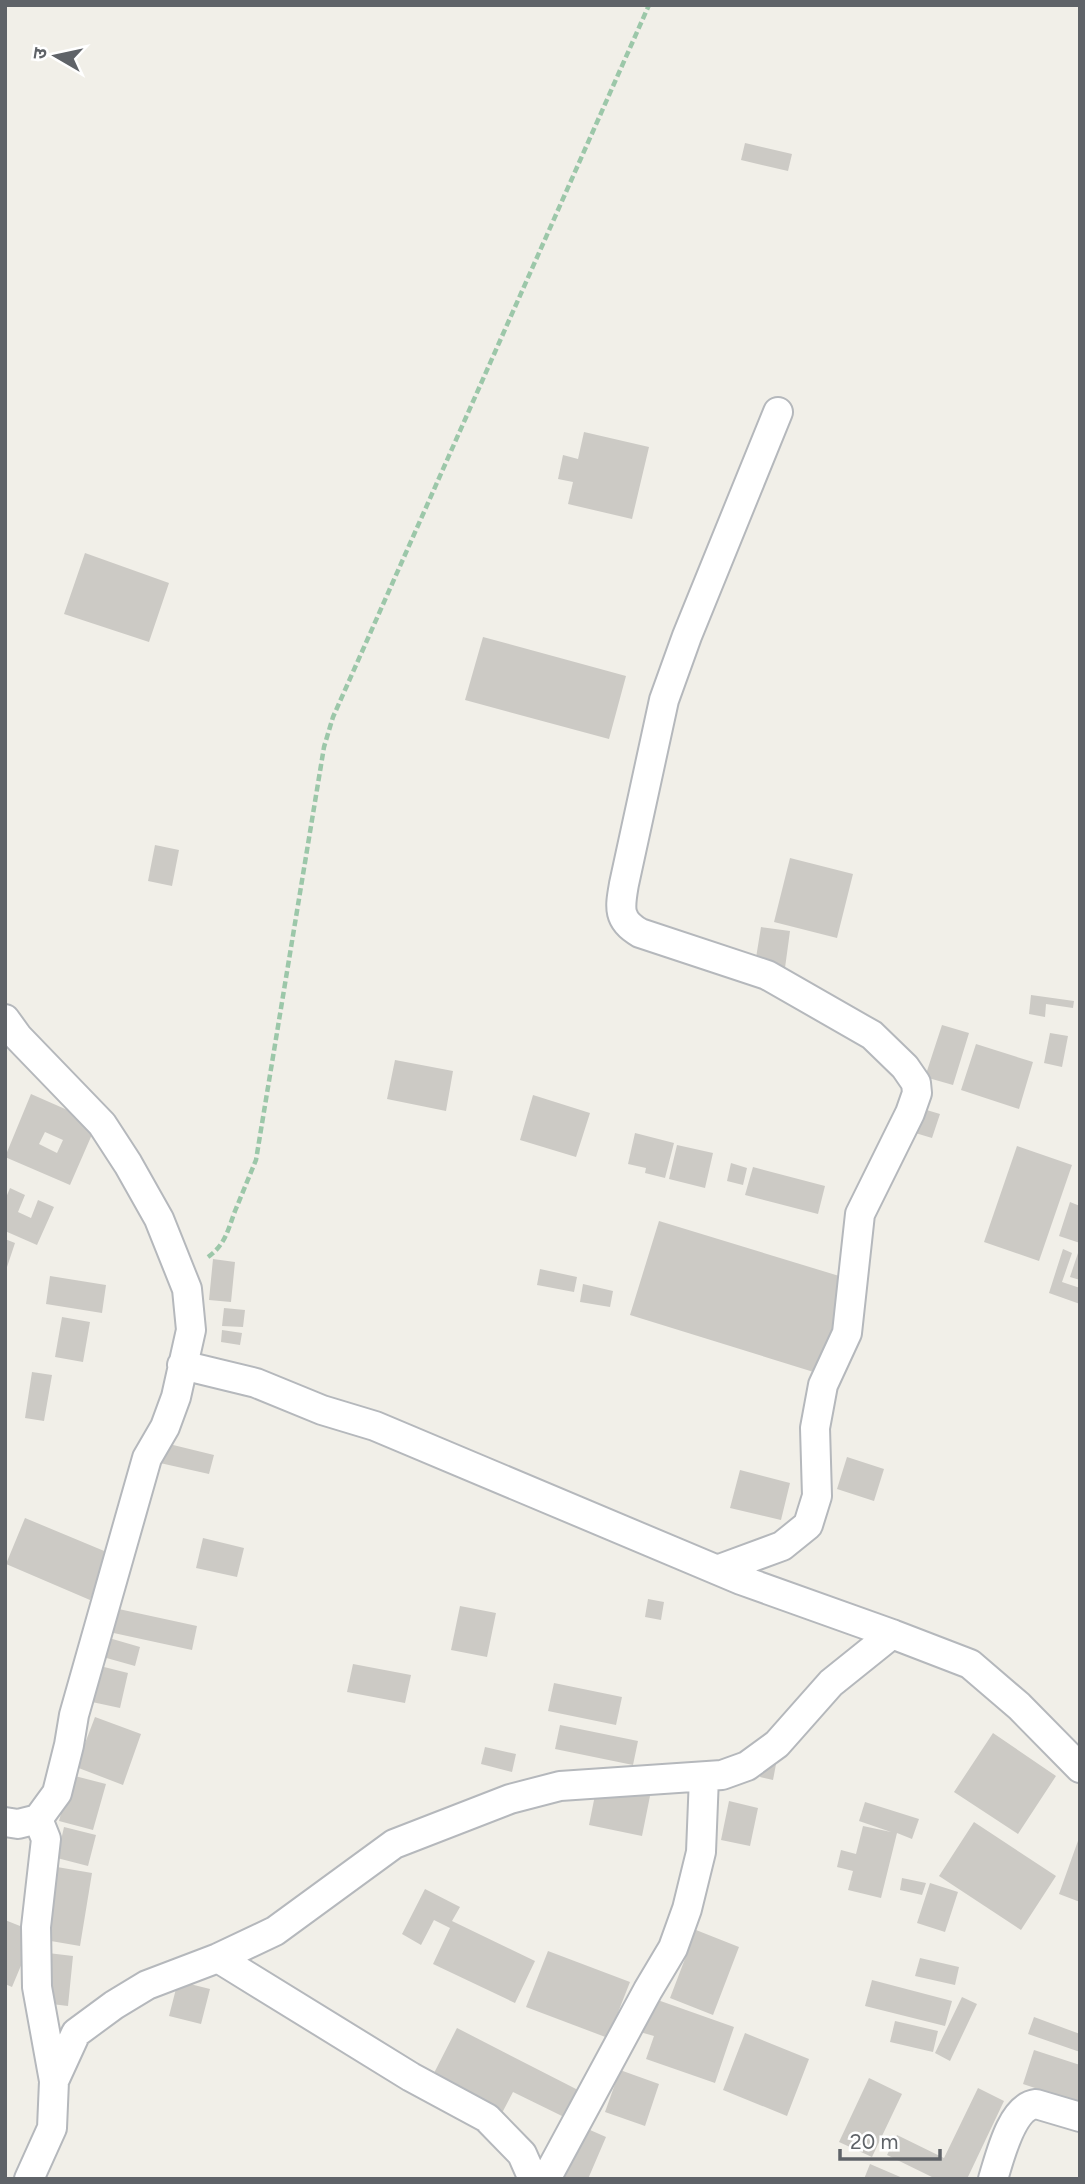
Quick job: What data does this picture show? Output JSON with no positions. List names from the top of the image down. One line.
{"scale_bar":"20 m","north":"left"}
